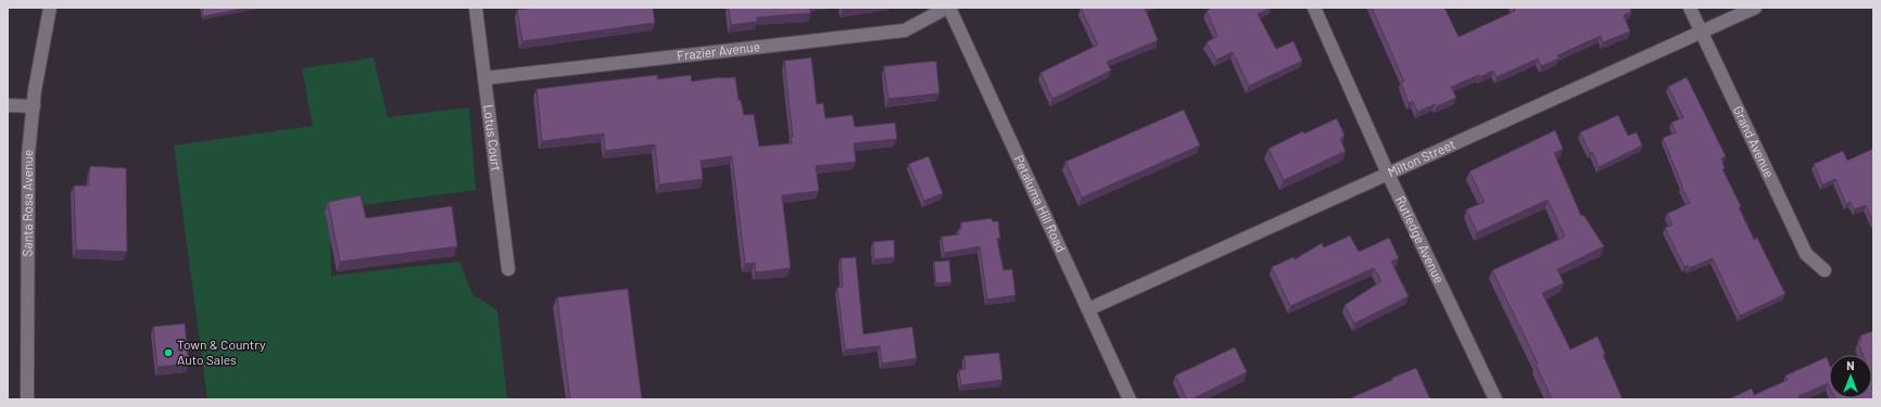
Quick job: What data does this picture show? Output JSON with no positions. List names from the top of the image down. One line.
{"streets":{"street":["Frazier Avenue","Lotus Court","Grand Avenue","Milton Street","Santa Rosa Avenue","Petaluma Hill Road","Rutledge Avenue"]},"crossings":[["Frazier Avenue","Lotus Court"],["Frazier Avenue","Petaluma Hill Road"],["Grand Avenue","Milton Street"],["Milton Street","Petaluma Hill Road"],["Milton Street","Rutledge Avenue"]],"places":["Town & Country Auto Sales"],"north":"top"}
